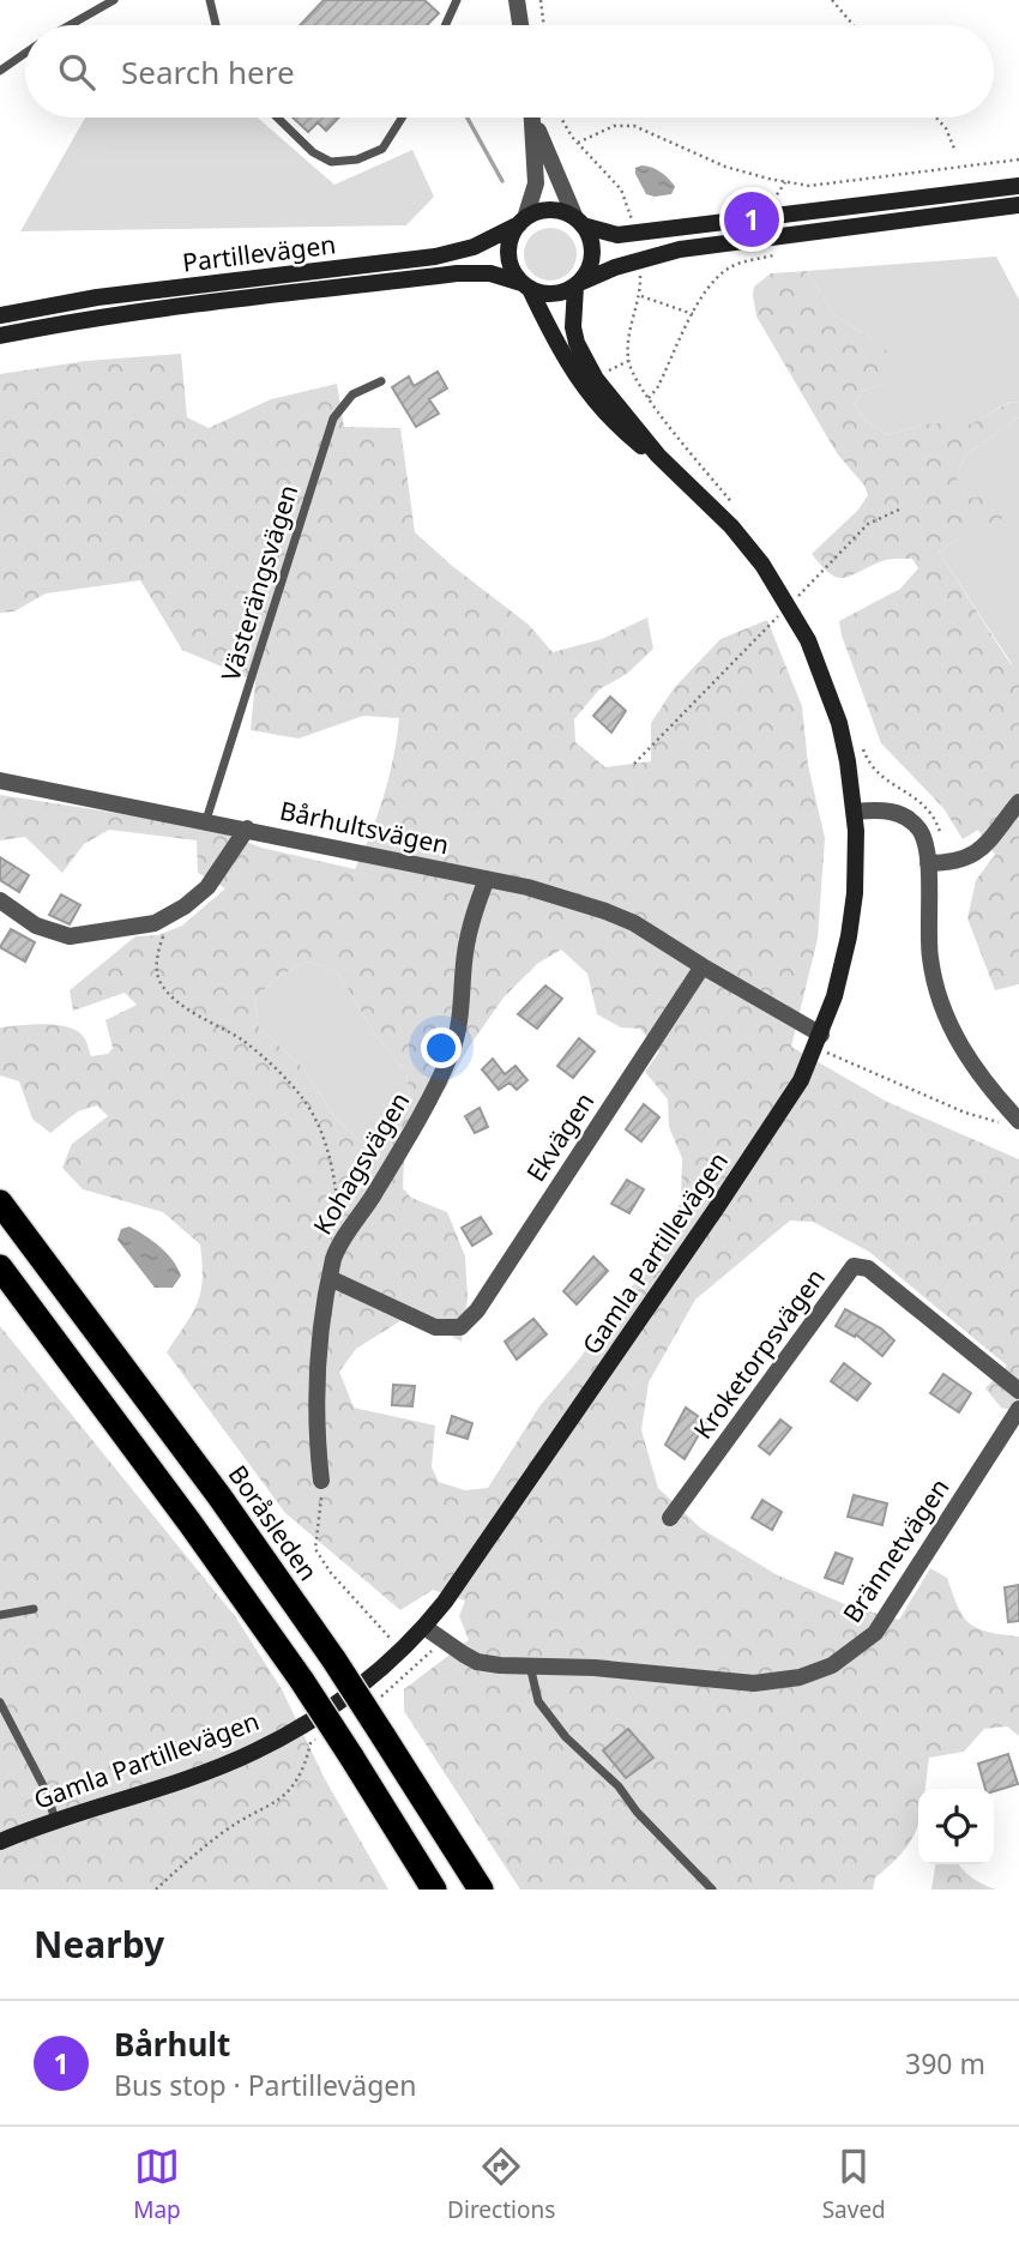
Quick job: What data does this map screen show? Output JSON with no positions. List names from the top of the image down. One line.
{"streets":{"highway":["Boråsleden"],"street":["Partillevägen","Bårhultsvägen","Ekvägen","Kohagsvägen","Gamla Partillevägen","Kroketorpsvägen","Brännetvägen"],"lane":["Västerängsvägen"]},"crossings":[["Partillevägen","Gamla Partillevägen"],["Västerängsvägen","Bårhultsvägen"],["Bårhultsvägen","Ekvägen"],["Bårhultsvägen","Kohagsvägen"],["Ekvägen","Kohagsvägen"],["Gamla Partillevägen","Brännetvägen"]],"page":{"search":"Search here","pins":"1","heading":"Nearby","list":[{"mark":"1","name":"Bårhult","note":"Bus stop · Partillevägen","value":"390 m"}],"nav":["Map","Directions","Saved"]}}
